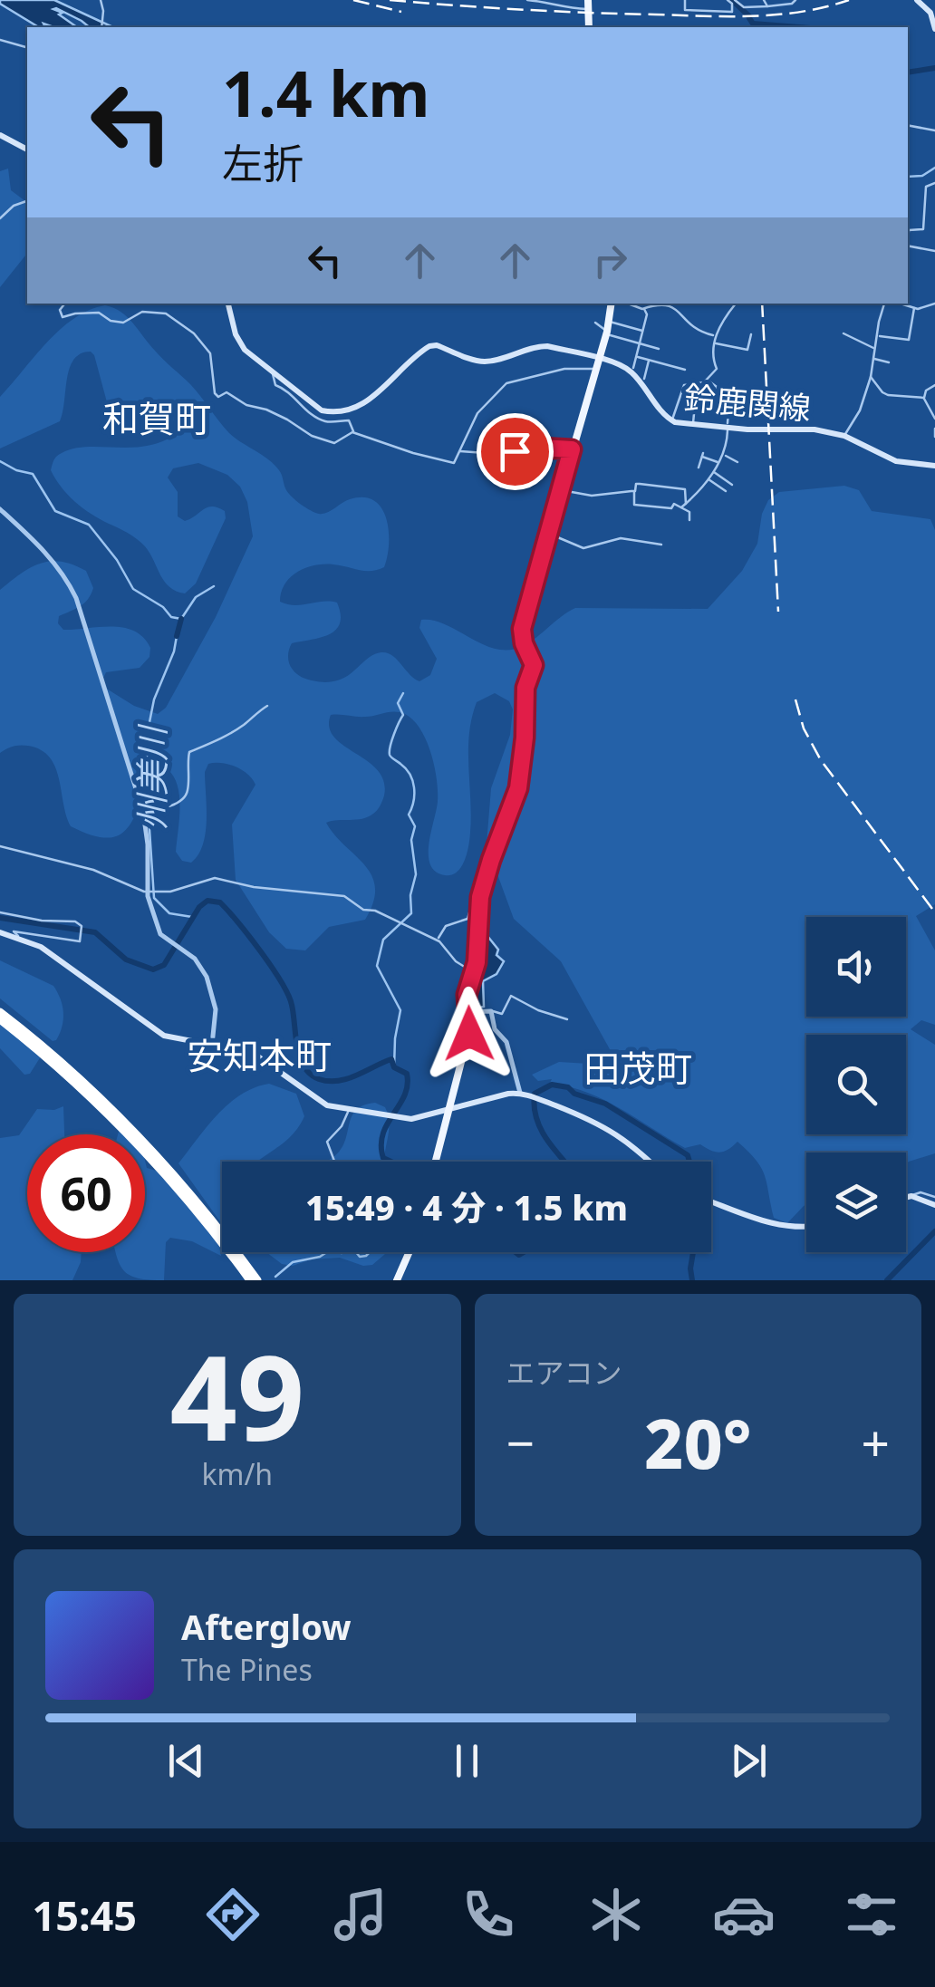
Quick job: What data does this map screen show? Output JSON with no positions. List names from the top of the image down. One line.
{"streets":{"main road":["鈴鹿関線"]},"districts":["和賀町","安知本町","田茂町"],"water":["州美川"],"page":{"turn":["1.4 km","左折"],"limit":"60","trip":"15:49 · 4 分 · 1.5 km","tile":[["49","km/h"],"エアコン"],"heat":["−","20°","+"],"song":["Afterglow","The Pines"],"tabs":"15:45"}}
